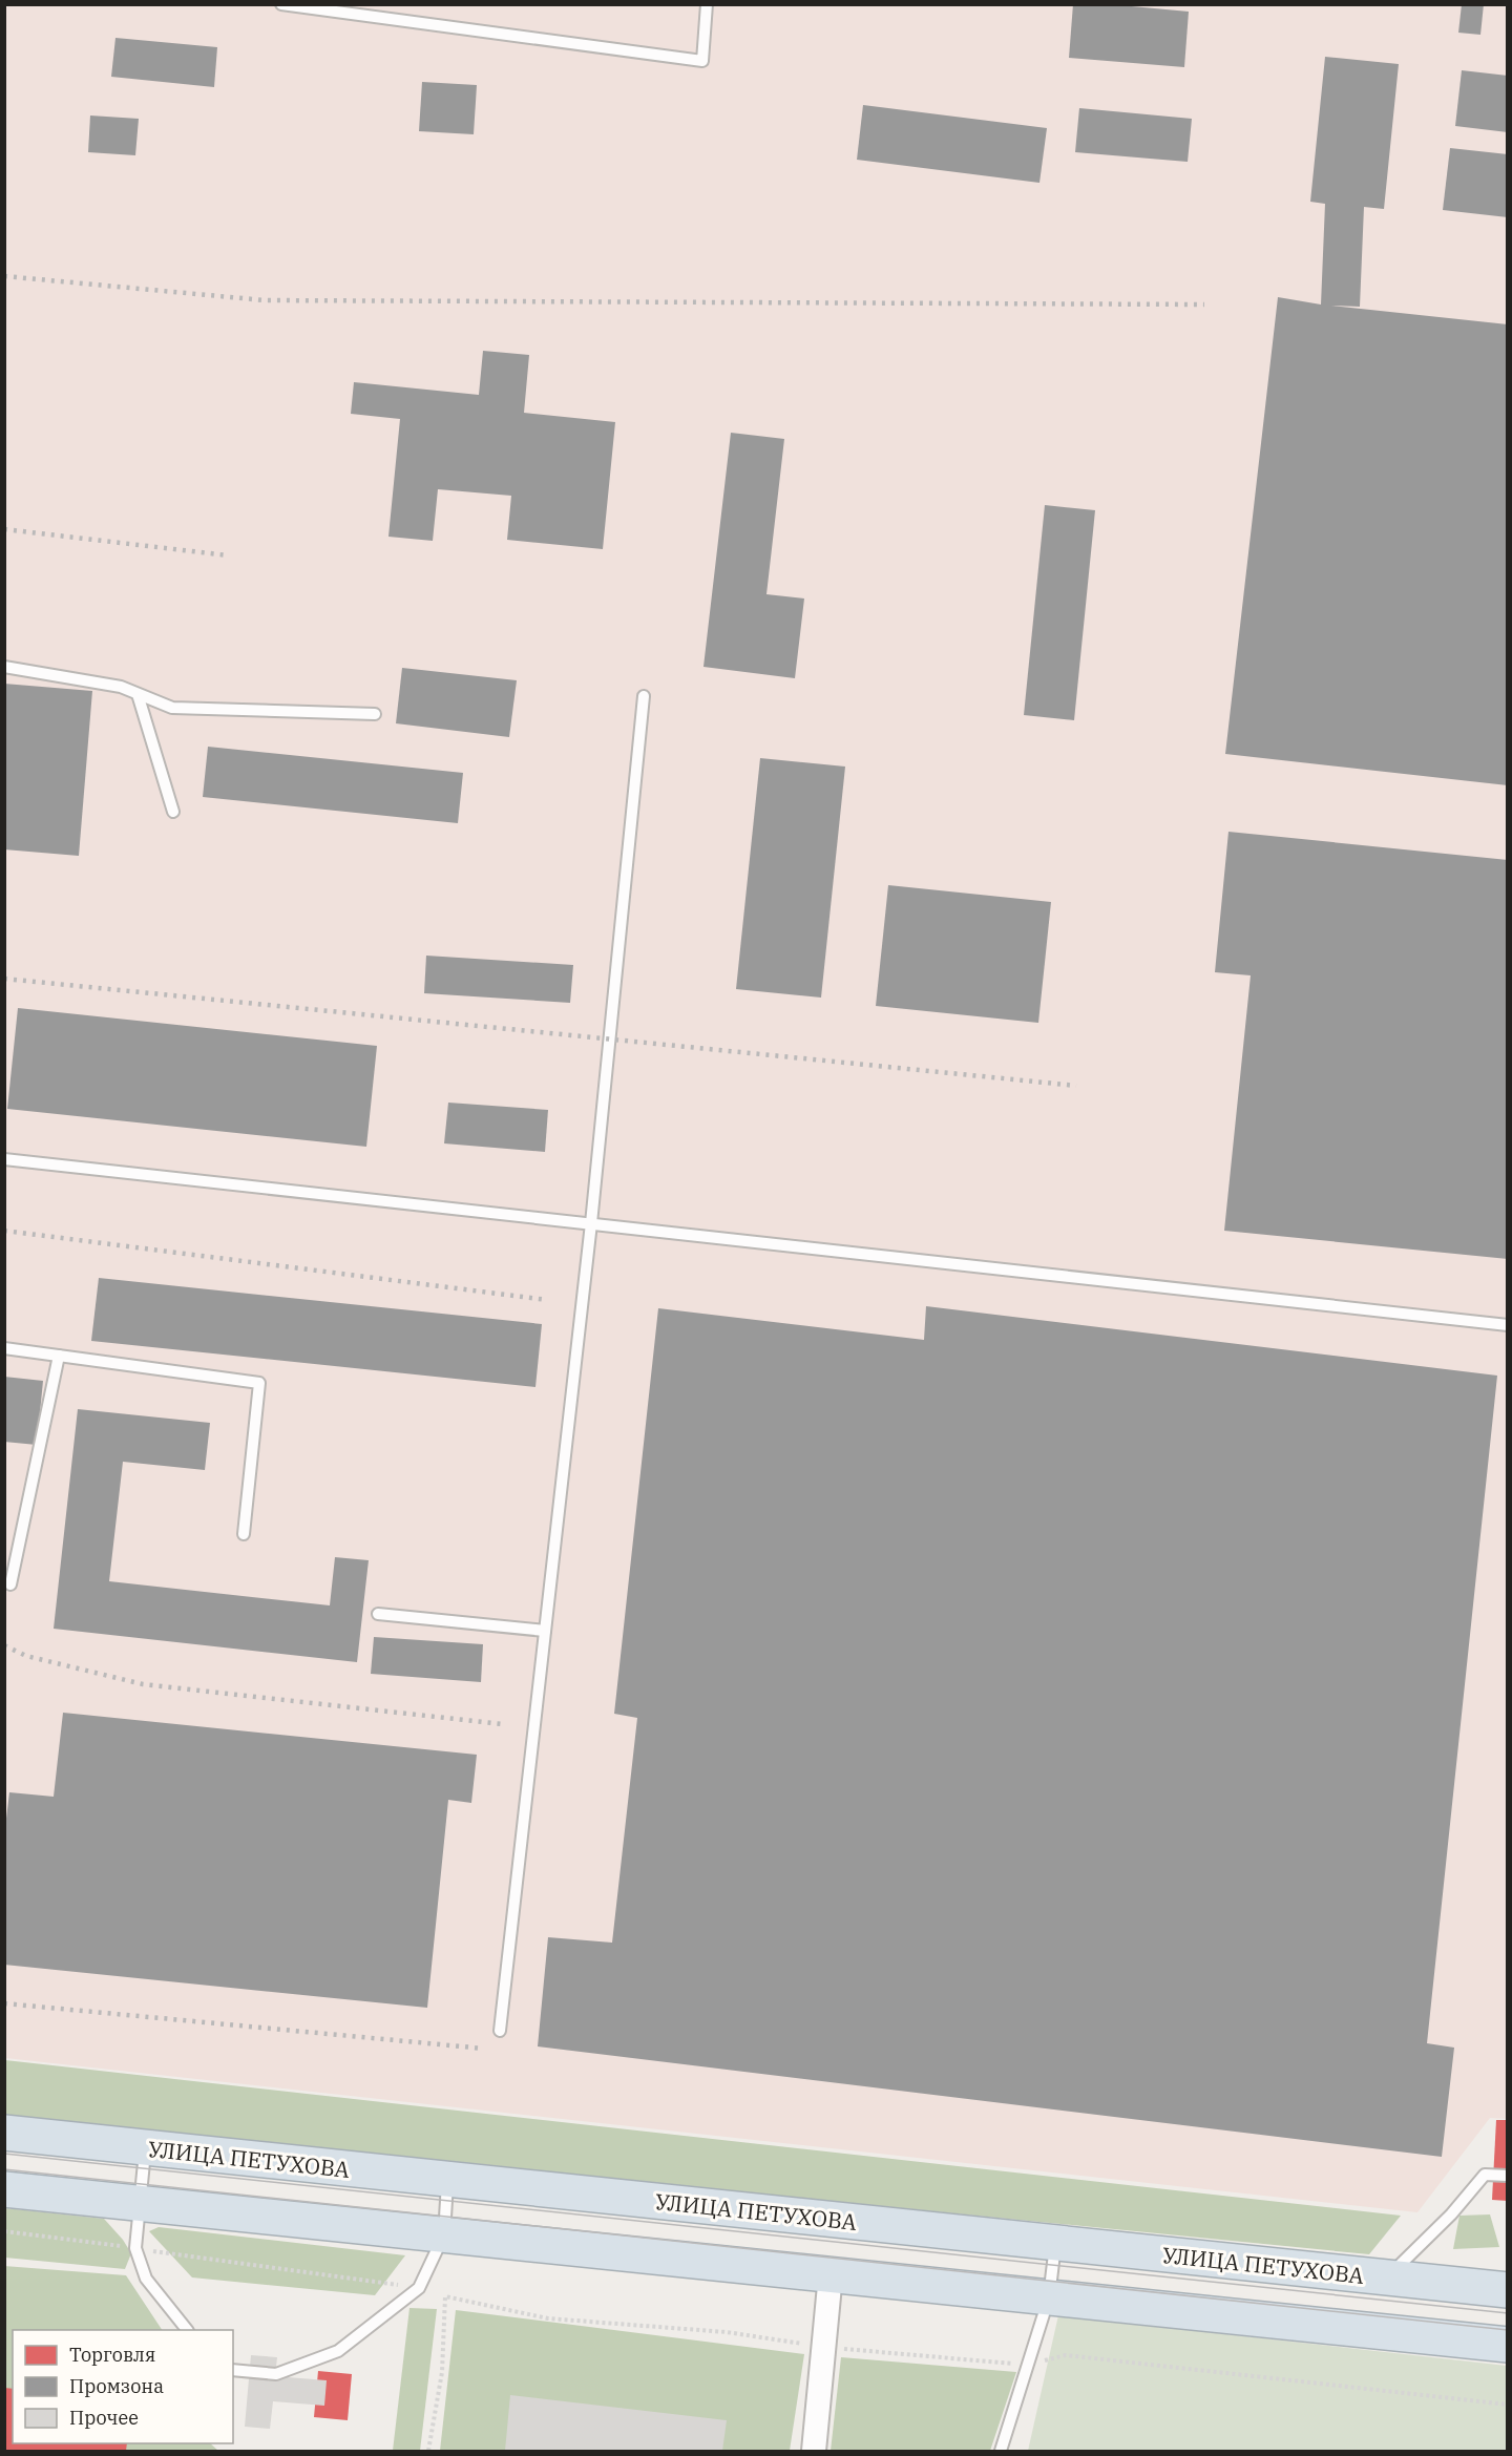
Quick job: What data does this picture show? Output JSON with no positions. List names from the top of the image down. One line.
{"streets":{"highway":["УЛИЦА ПЕТУХОВА"]},"legend":["Торговля","Промзона","Прочее"]}
